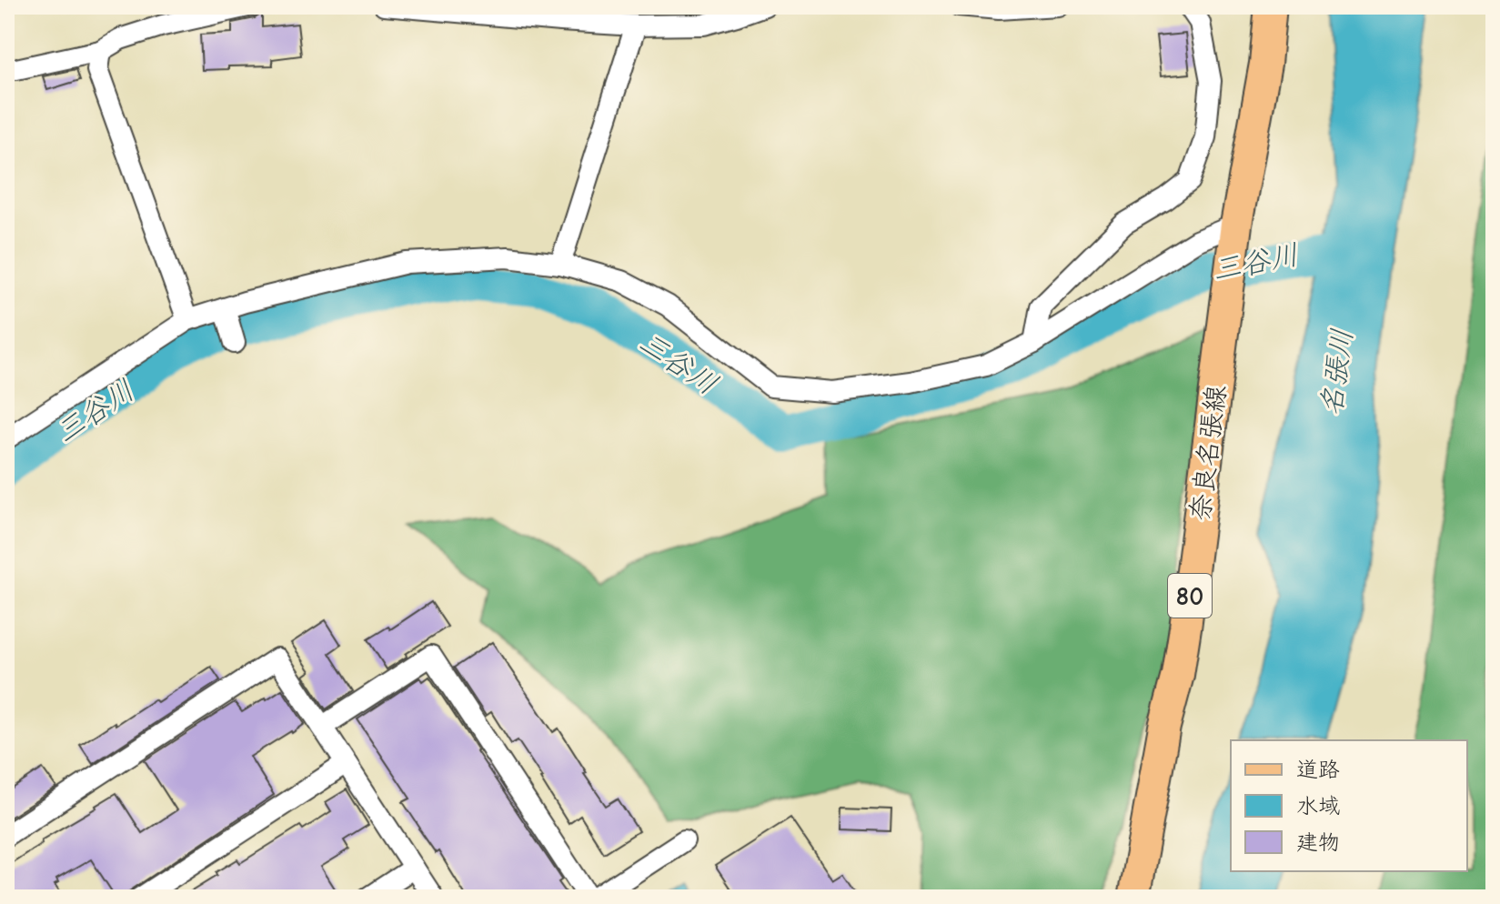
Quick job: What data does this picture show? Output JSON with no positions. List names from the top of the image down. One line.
{"streets":{"main road":["奈良名張線","80"]},"water":["三谷川","名張川"],"legend":["道路","水域","建物"]}
